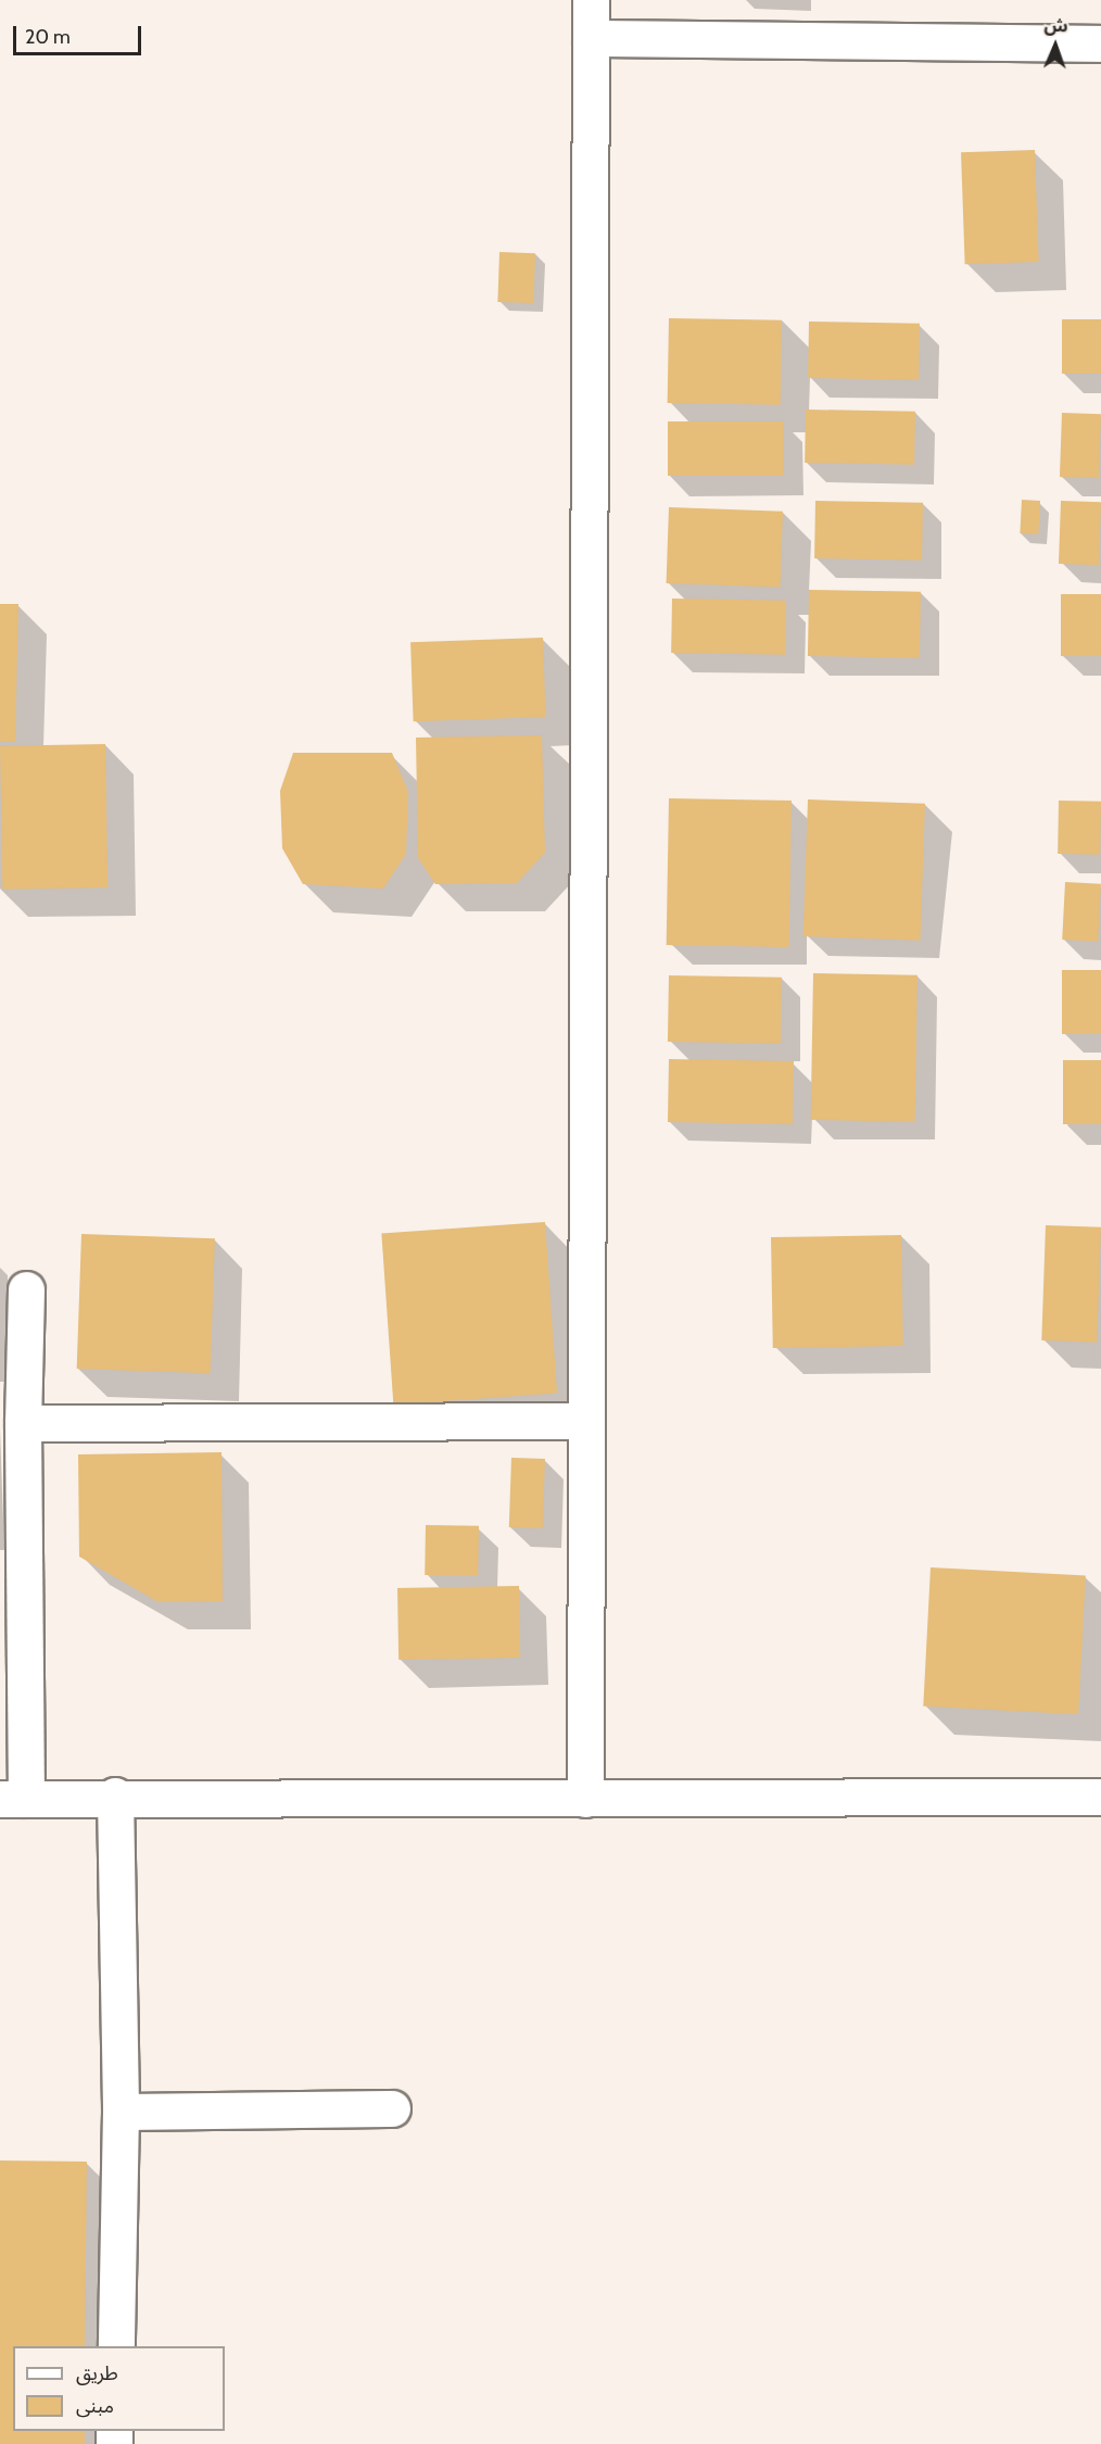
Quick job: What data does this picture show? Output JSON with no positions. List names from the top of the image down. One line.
{"legend":["طريق","مبنى"],"scale_bar":"20 m","north":"top"}
